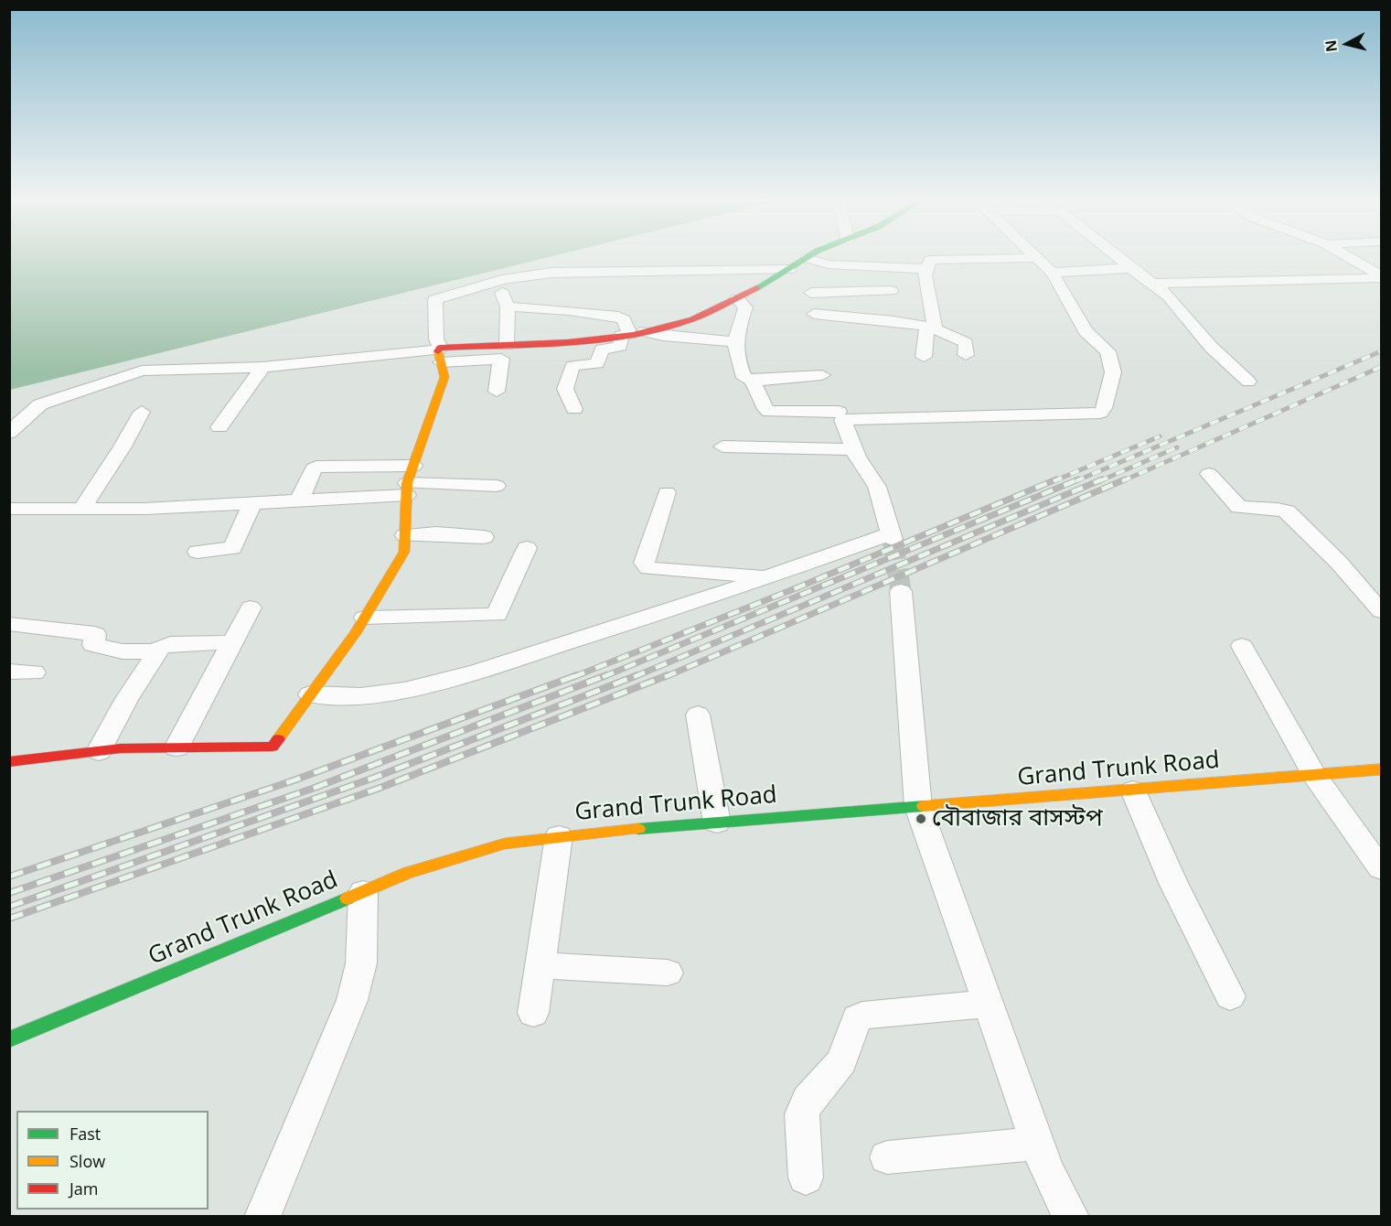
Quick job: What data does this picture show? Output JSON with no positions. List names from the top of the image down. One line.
{"streets":{"street":["Grand Trunk Road"]},"places":["বৌবাজার বাসস্টপ"],"legend":["Fast","Slow","Jam"],"north":"left"}
